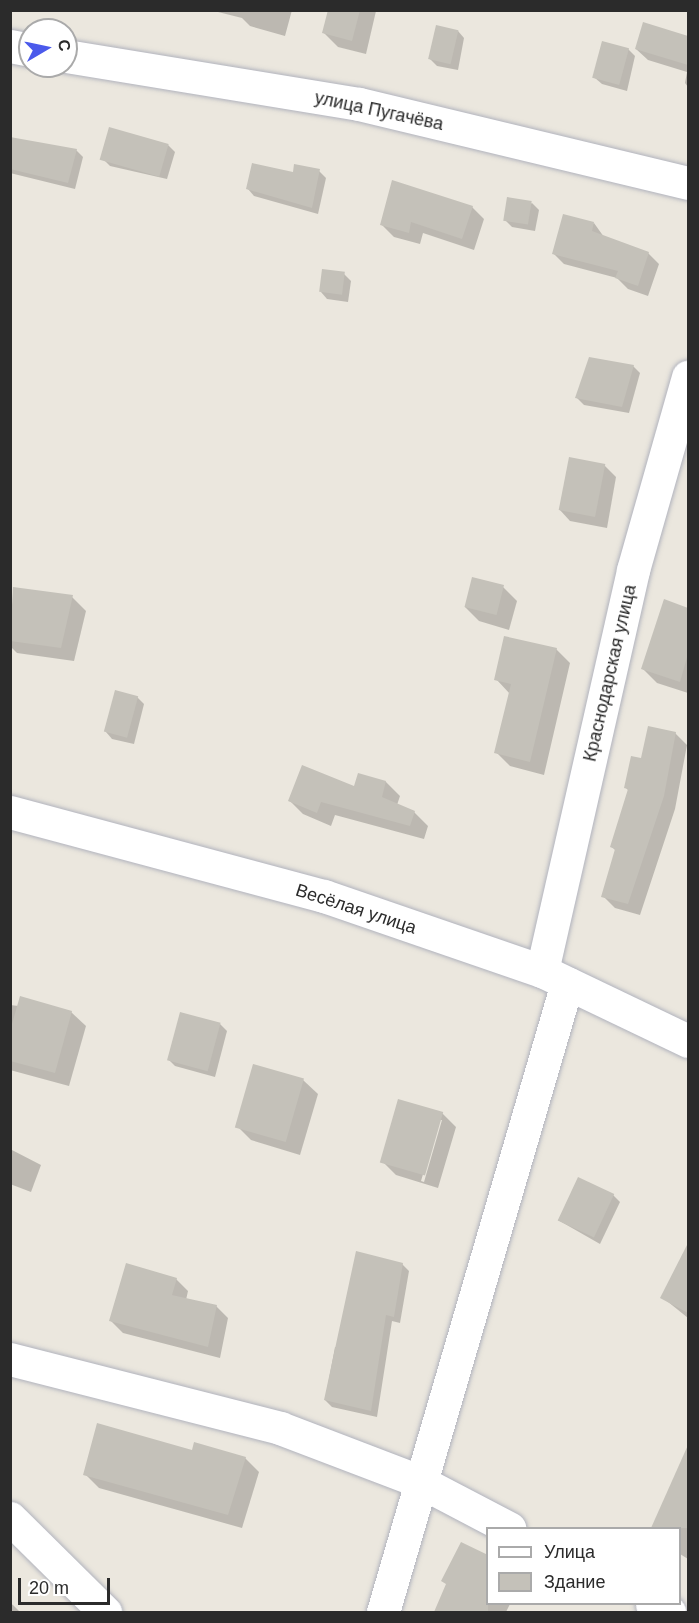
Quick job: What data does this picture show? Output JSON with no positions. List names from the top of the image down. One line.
{"streets":{"street":["улица Пугачёва","Краснодарская улица","Весёлая улица"]},"crossings":[["Краснодарская улица","Весёлая улица"]],"legend":["Улица","Здание"],"scale_bar":"20 m","north":"right"}
